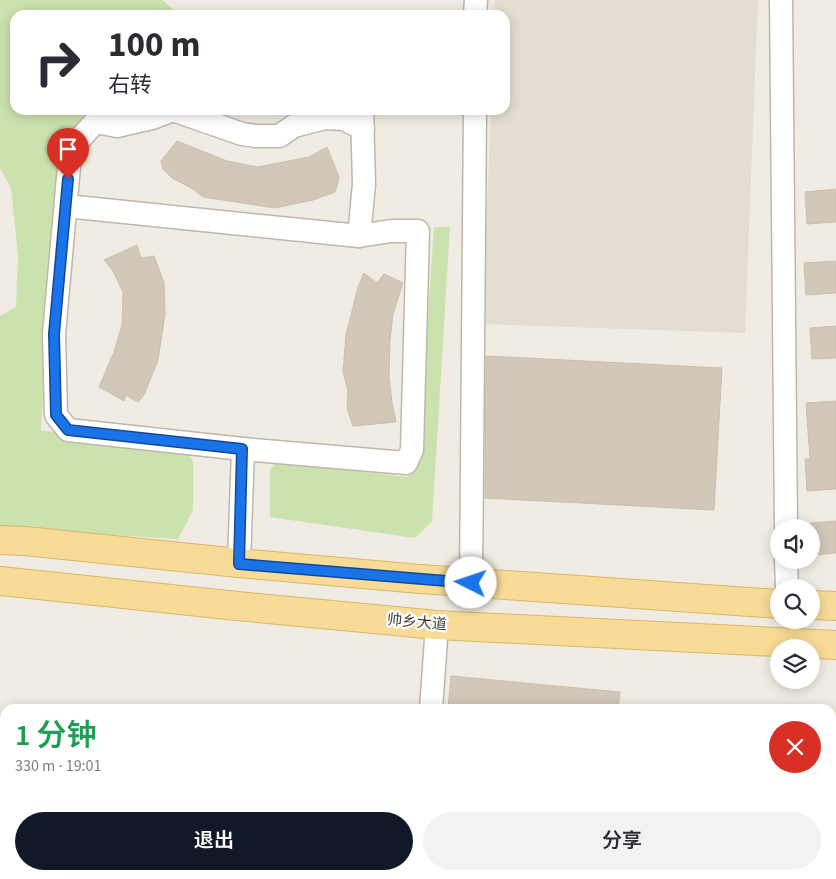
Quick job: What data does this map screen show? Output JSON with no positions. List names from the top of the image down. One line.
{"streets":{"main road":["帅乡大道"]},"page":{"turn":["100 m","右转"],"heading":["1 分钟","330 m · 19:01"],"buttons":["退出","分享"]}}
